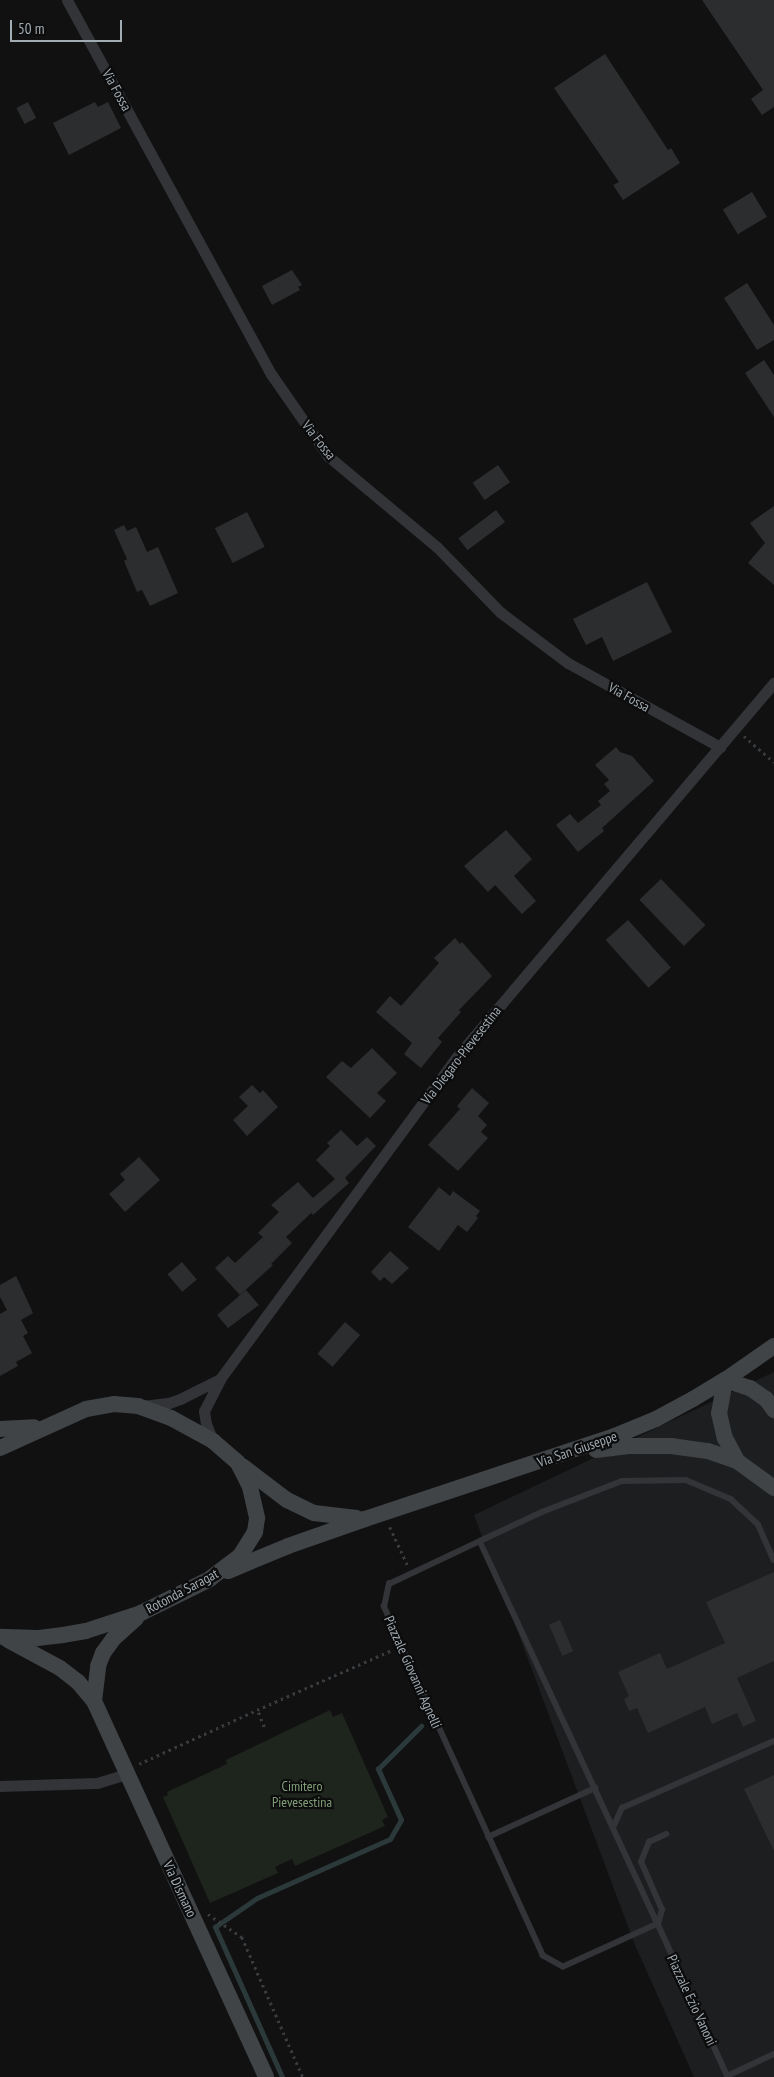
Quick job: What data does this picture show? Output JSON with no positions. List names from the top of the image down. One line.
{"streets":{"main road":["Via San Giuseppe","Rotonda Saragat","Via Dismano"],"street":["Via Fossa","Via Diegaro-Pievesestina"],"lane":["Piazzale Giovanni Agnelli","Piazzale Ezio Vanoni"]},"crossings":[["Via Fossa","Via Diegaro-Pievesestina"],["Via Diegaro-Pievesestina","Rotonda Saragat"],["Via San Giuseppe","Rotonda Saragat"],["Rotonda Saragat","Via Dismano"],["Piazzale Giovanni Agnelli","Piazzale Ezio Vanoni"]],"parks":["Cimitero Pievesestina"],"scale_bar":"50 m"}
